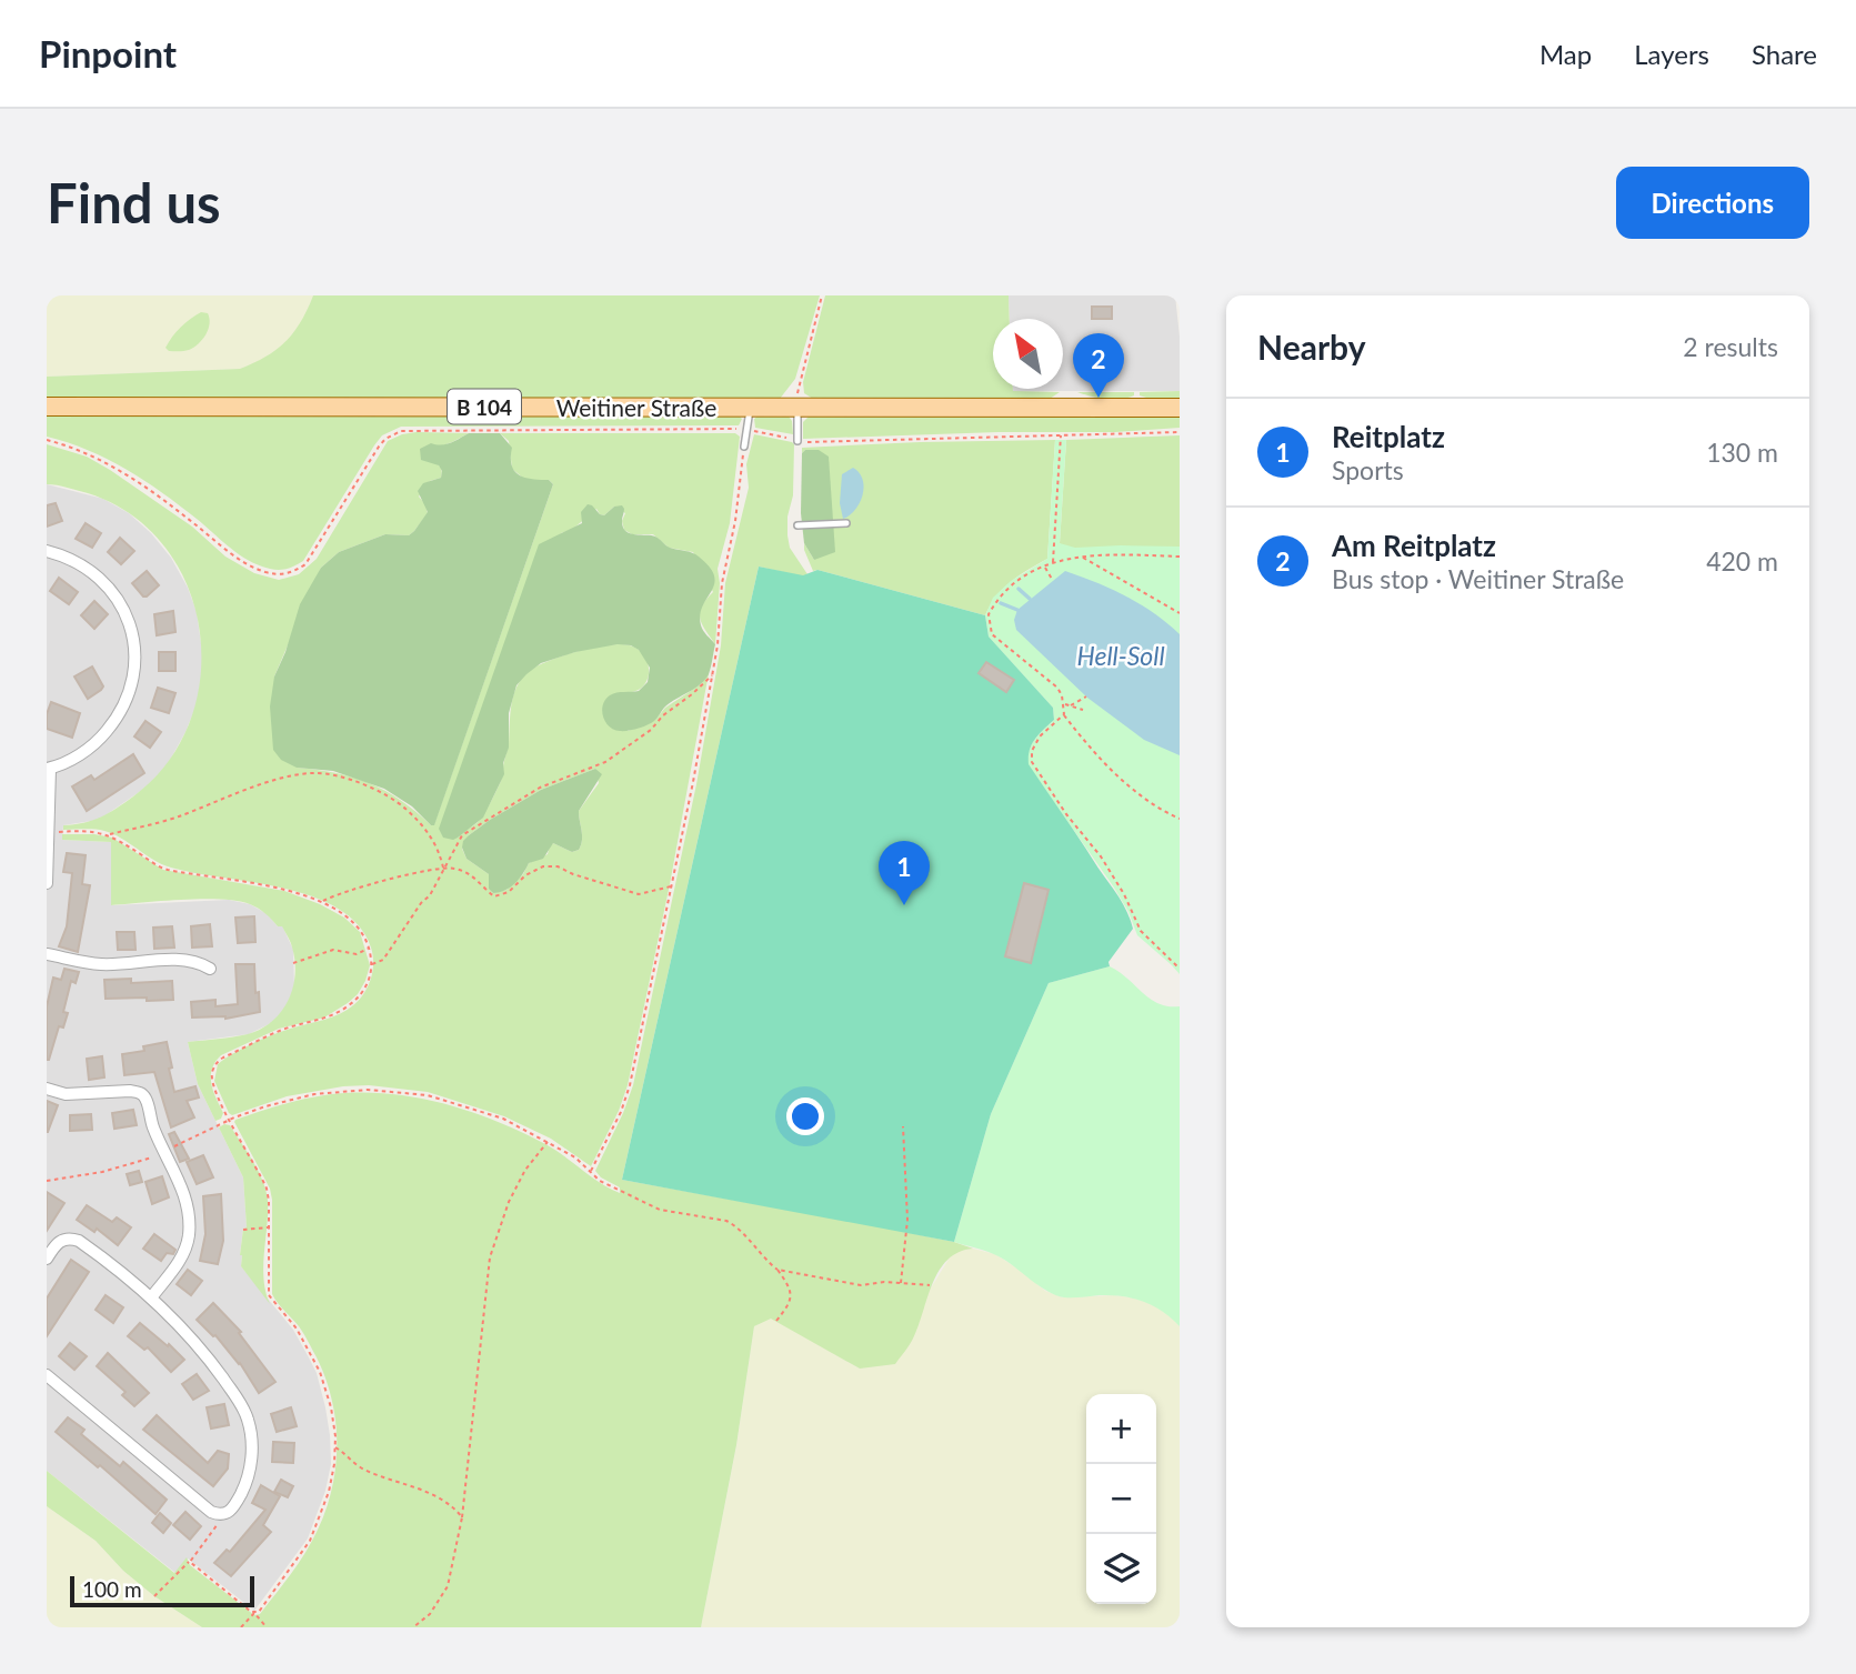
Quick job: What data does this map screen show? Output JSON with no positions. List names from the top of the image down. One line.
{"streets":{"main road":["B 104","Weitiner Straße"]},"water":["Hell-Soll"],"scale_bar":"100 m","north":"top left","page":{"header":"Pinpoint","nav":["Map","Layers","Share"],"buttons":"Directions","title":"Find us","heading":["Nearby","2 results"],"pins":["2","1"],"list":[{"mark":"1","name":"Reitplatz","note":"Sports","value":"130 m"},{"mark":"2","name":"Am Reitplatz","note":"Bus stop · Weitiner Straße","value":"420 m"}],"map_buttons":["+","−"],"scale":"100 m"}}
